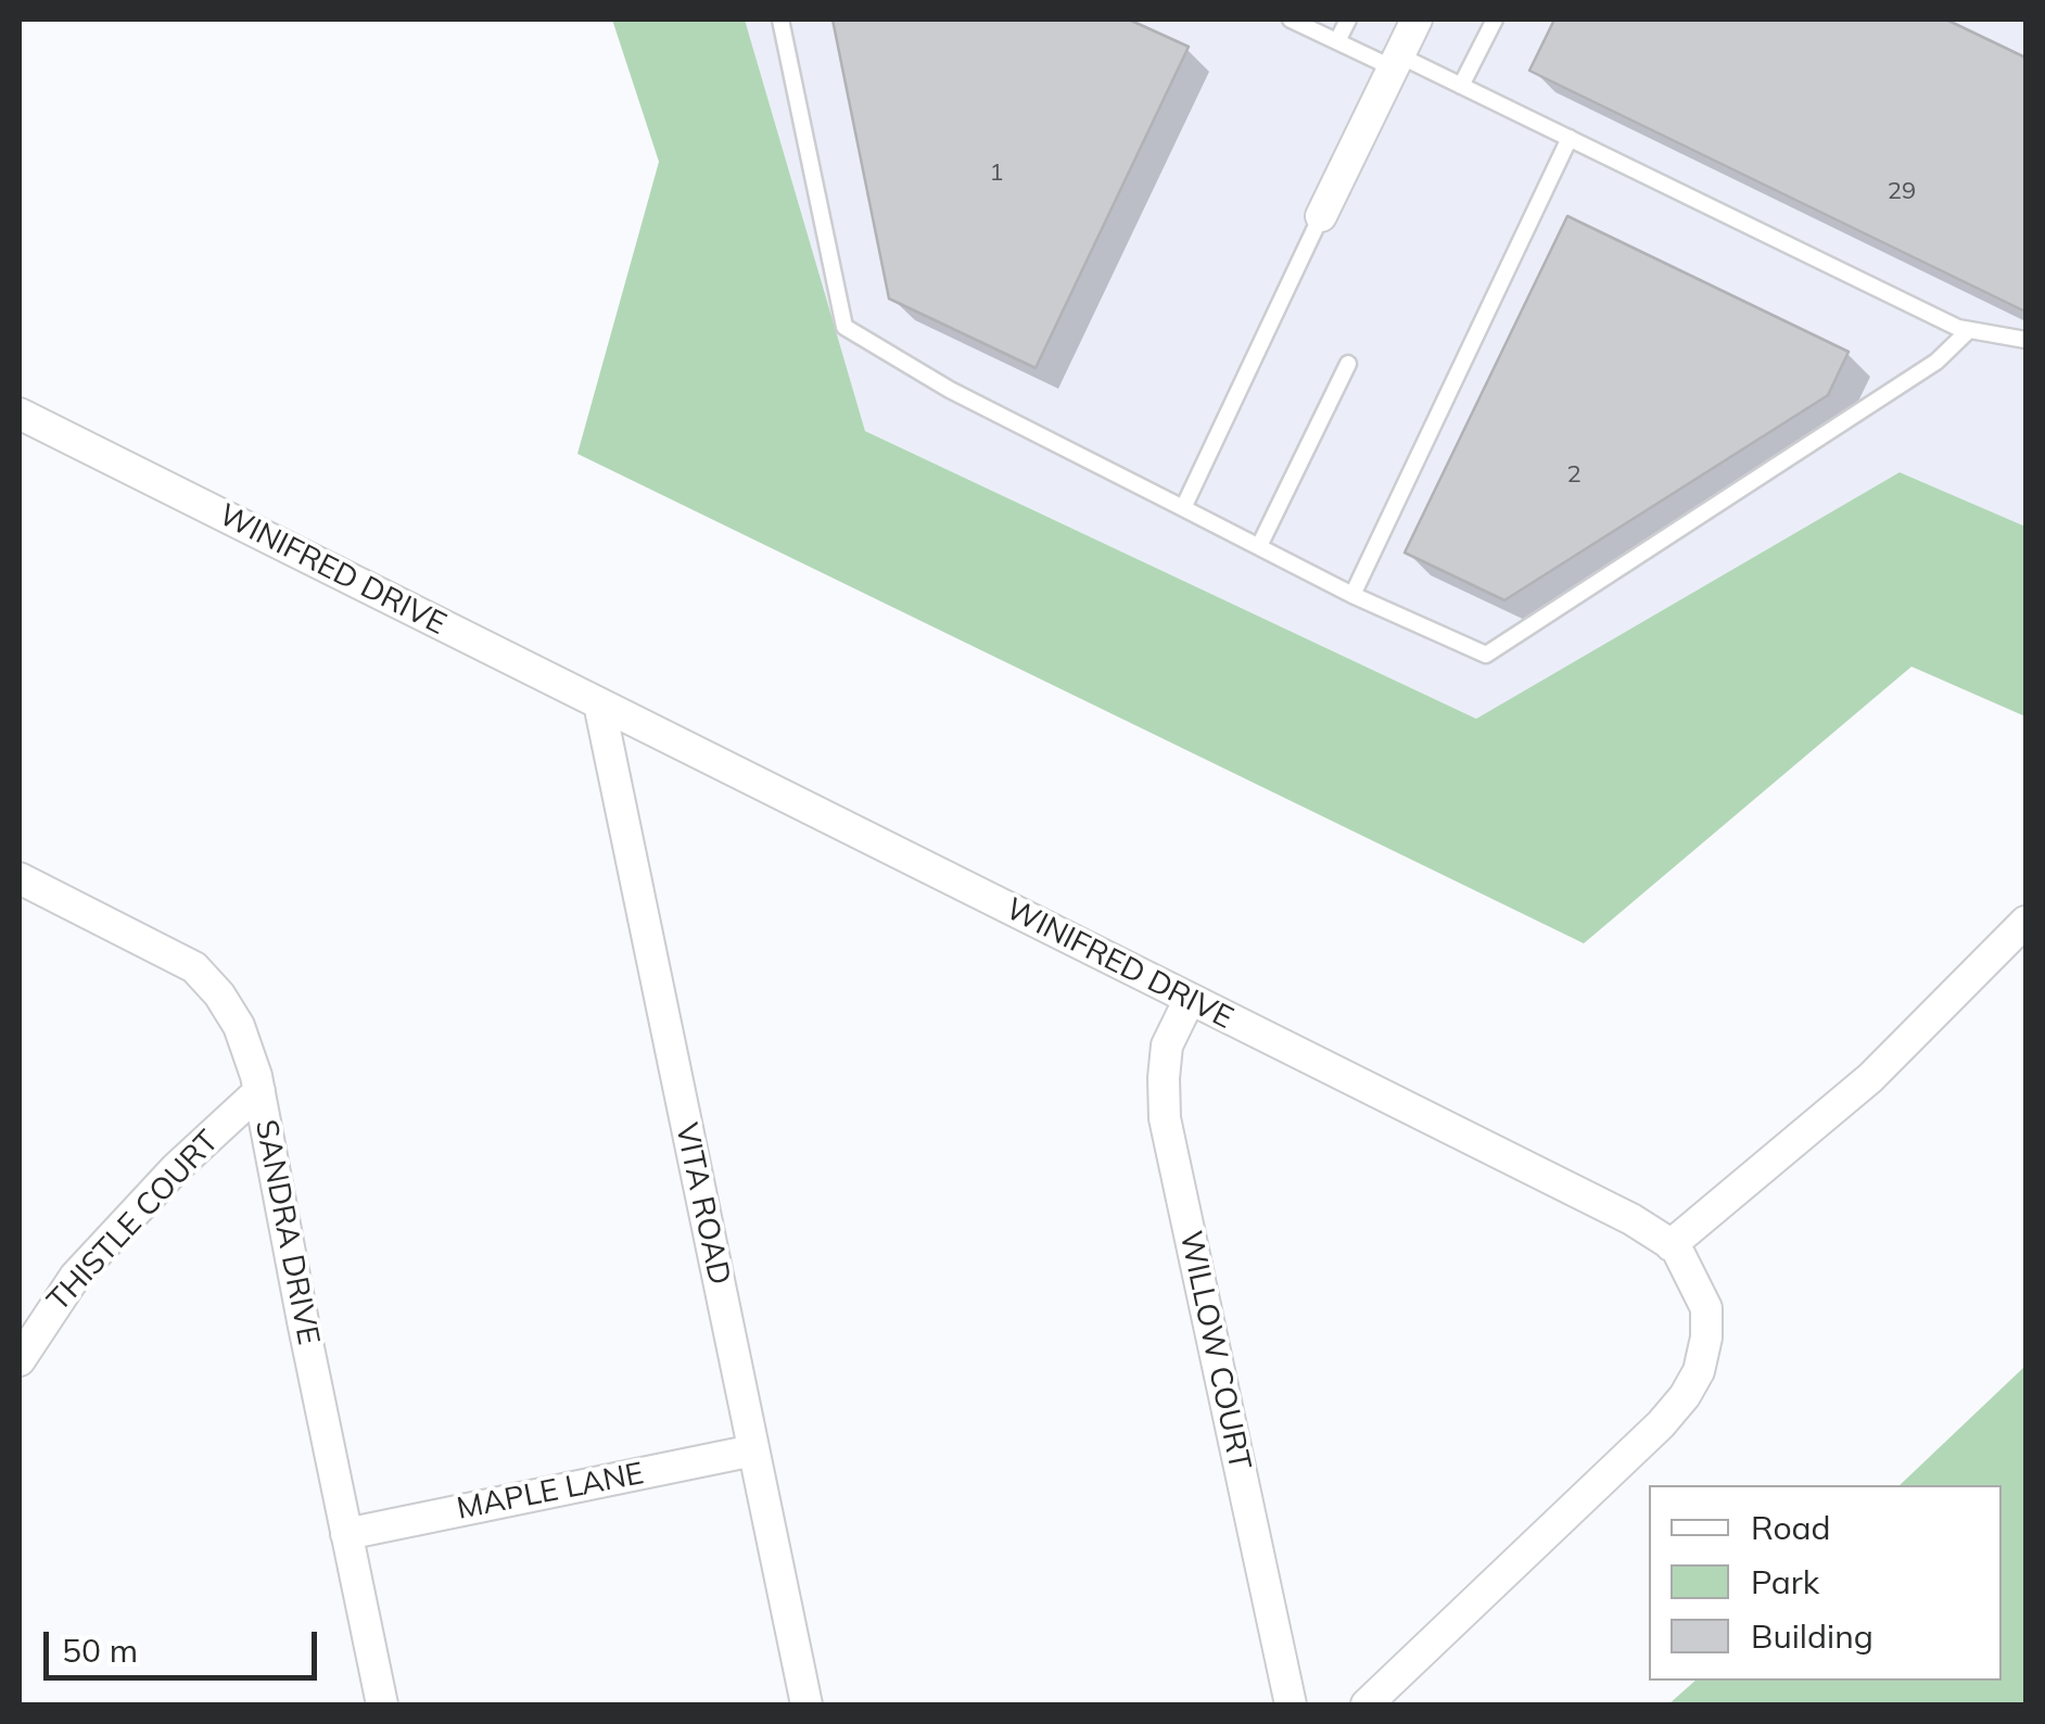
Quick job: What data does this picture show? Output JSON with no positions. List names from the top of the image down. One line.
{"streets":{"street":["WINIFRED DRIVE","VITA ROAD","THISTLE COURT","SANDRA DRIVE","WILLOW COURT","MAPLE LANE"]},"crossings":[["WINIFRED DRIVE","VITA ROAD"],["WINIFRED DRIVE","WILLOW COURT"],["VITA ROAD","MAPLE LANE"],["THISTLE COURT","SANDRA DRIVE"],["SANDRA DRIVE","MAPLE LANE"]],"house_numbers":["1","29","2"],"legend":["Road","Park","Building"],"scale_bar":"50 m"}
